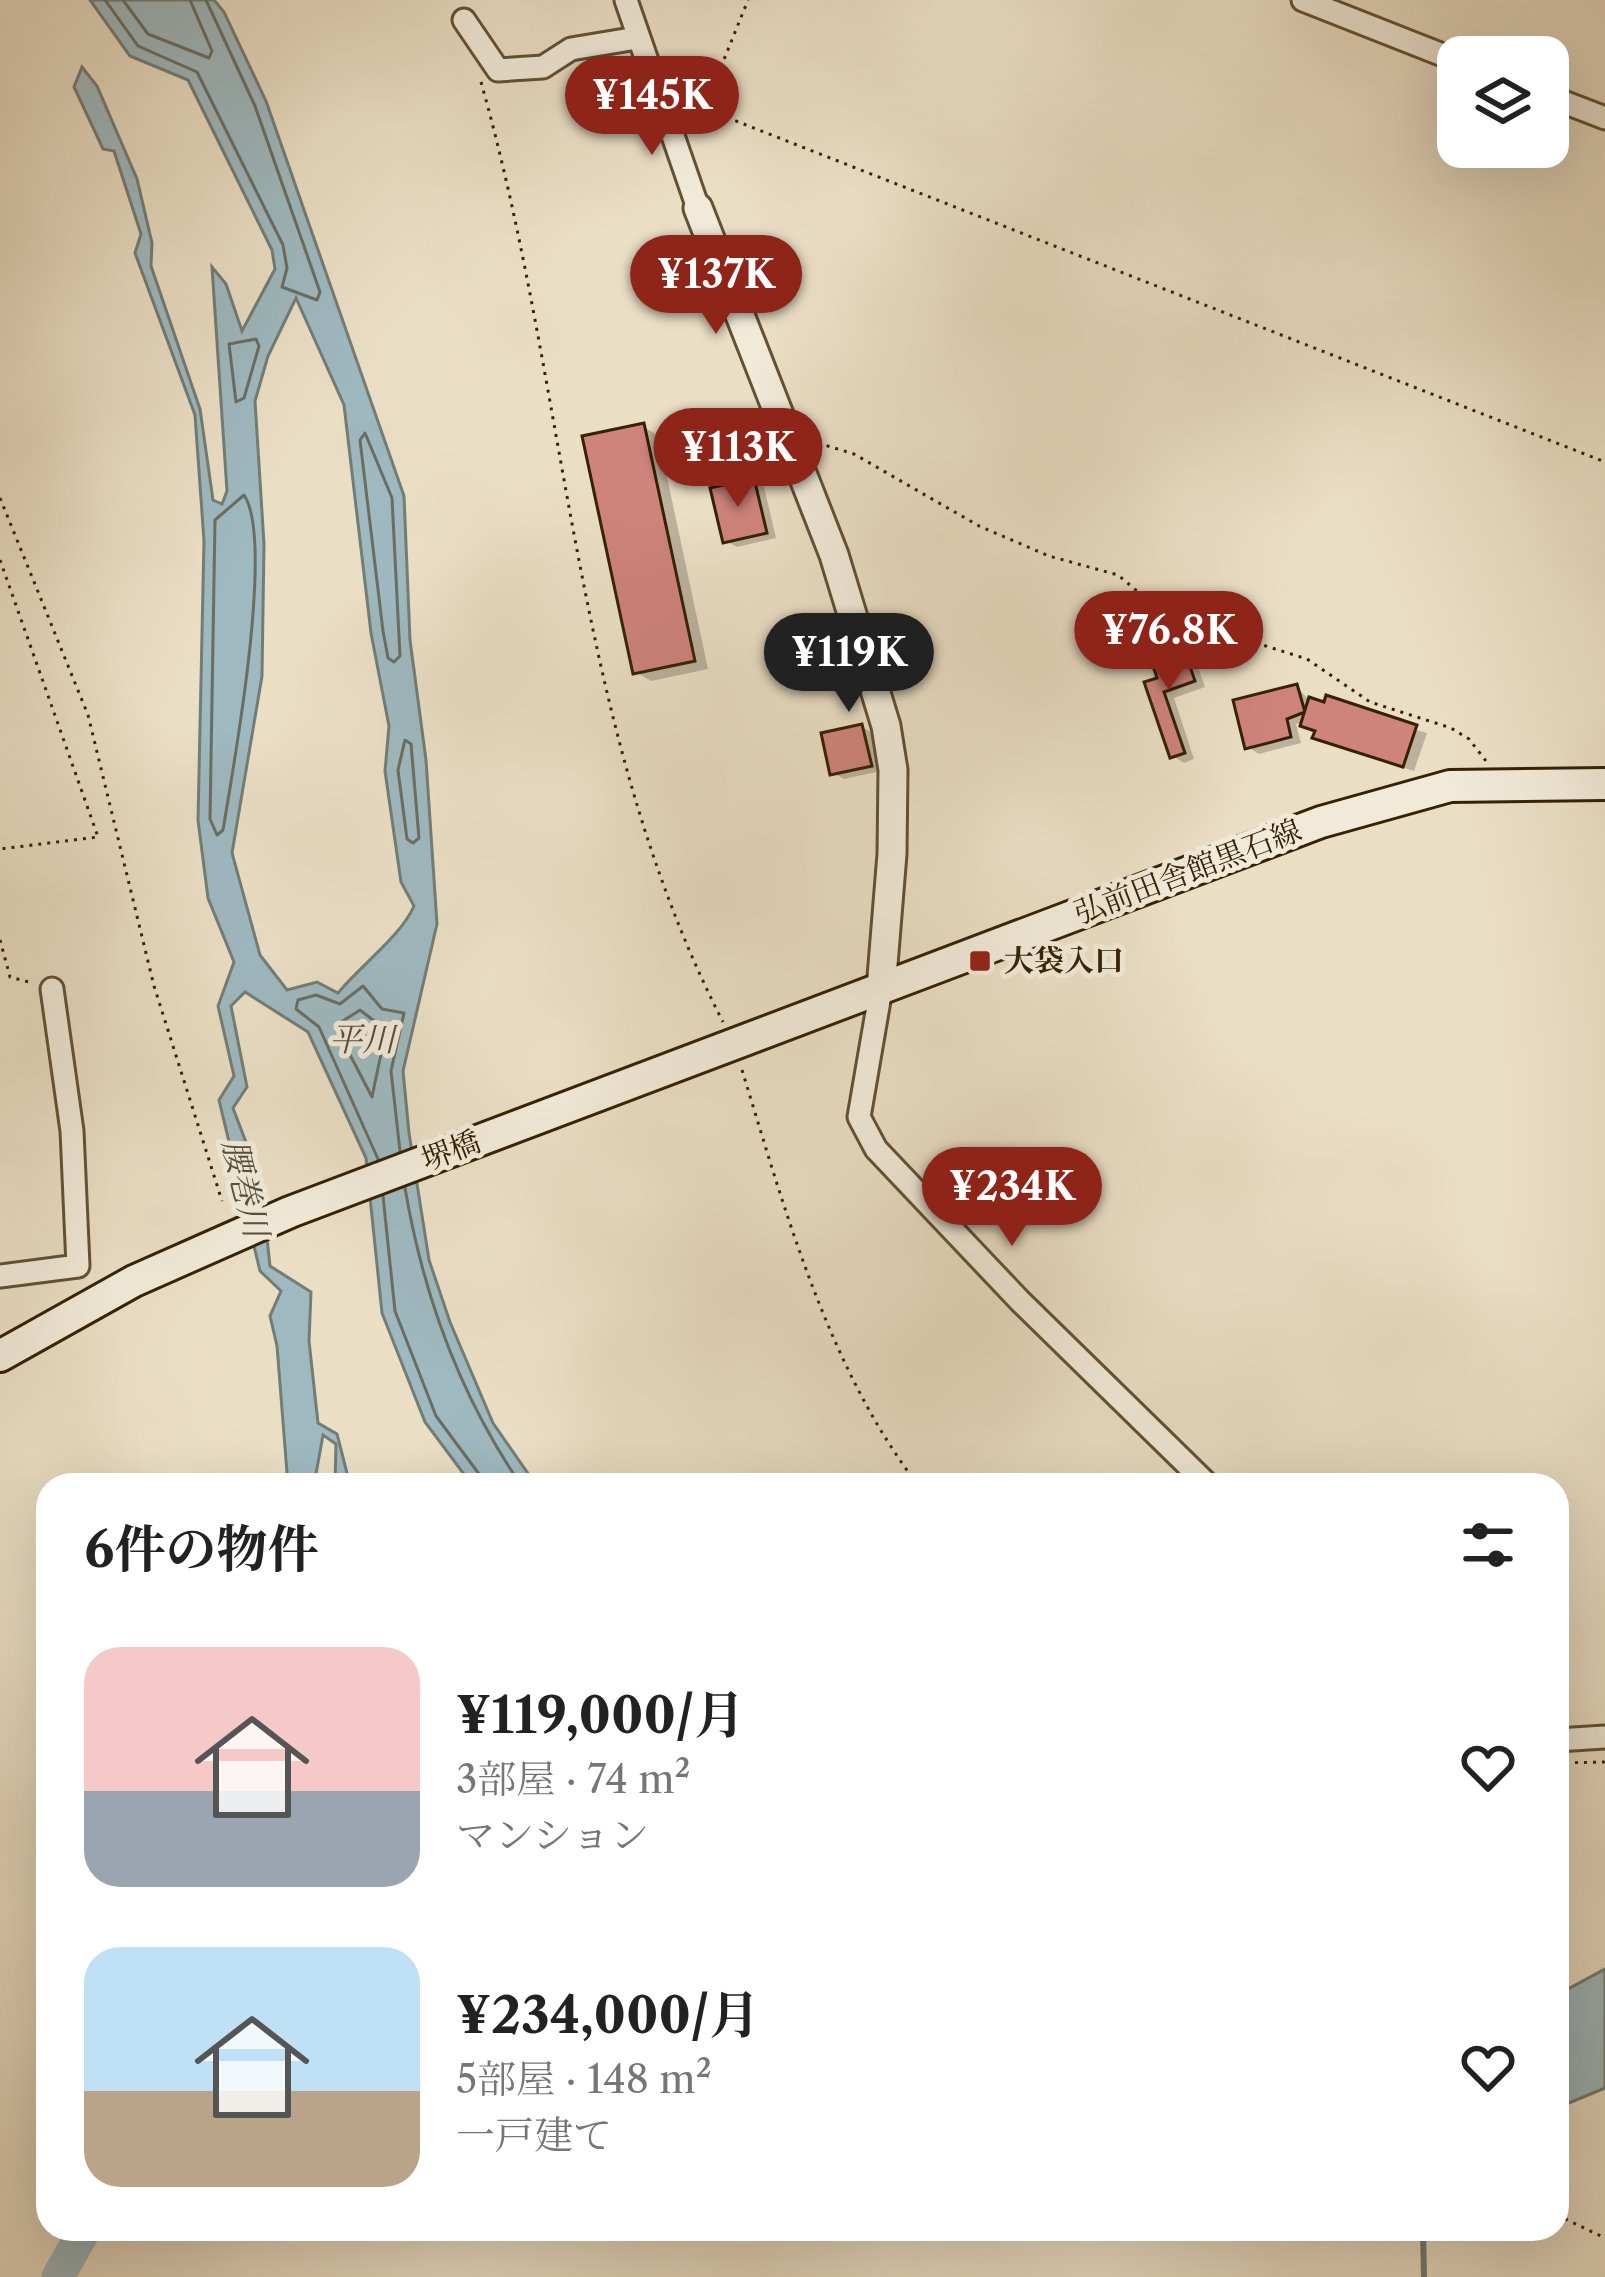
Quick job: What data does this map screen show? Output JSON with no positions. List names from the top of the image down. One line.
{"streets":{"main road":["弘前田舎館黒石線","堺橋"]},"crossings":[["弘前田舎館黒石線","堺橋"]],"water":["平川","腰巻川"],"places":{"transit":["大袋入口"]},"page":{"price":["¥145K","¥137K","¥113K","¥76.8K","¥119K","¥234K"],"heading":"6件の物件","list":[{"name":"¥119,000/月","note":"3部屋 · 74 m² · マンション"},{"name":"¥234,000/月","note":"5部屋 · 148 m² · 一戸建て"}]}}
